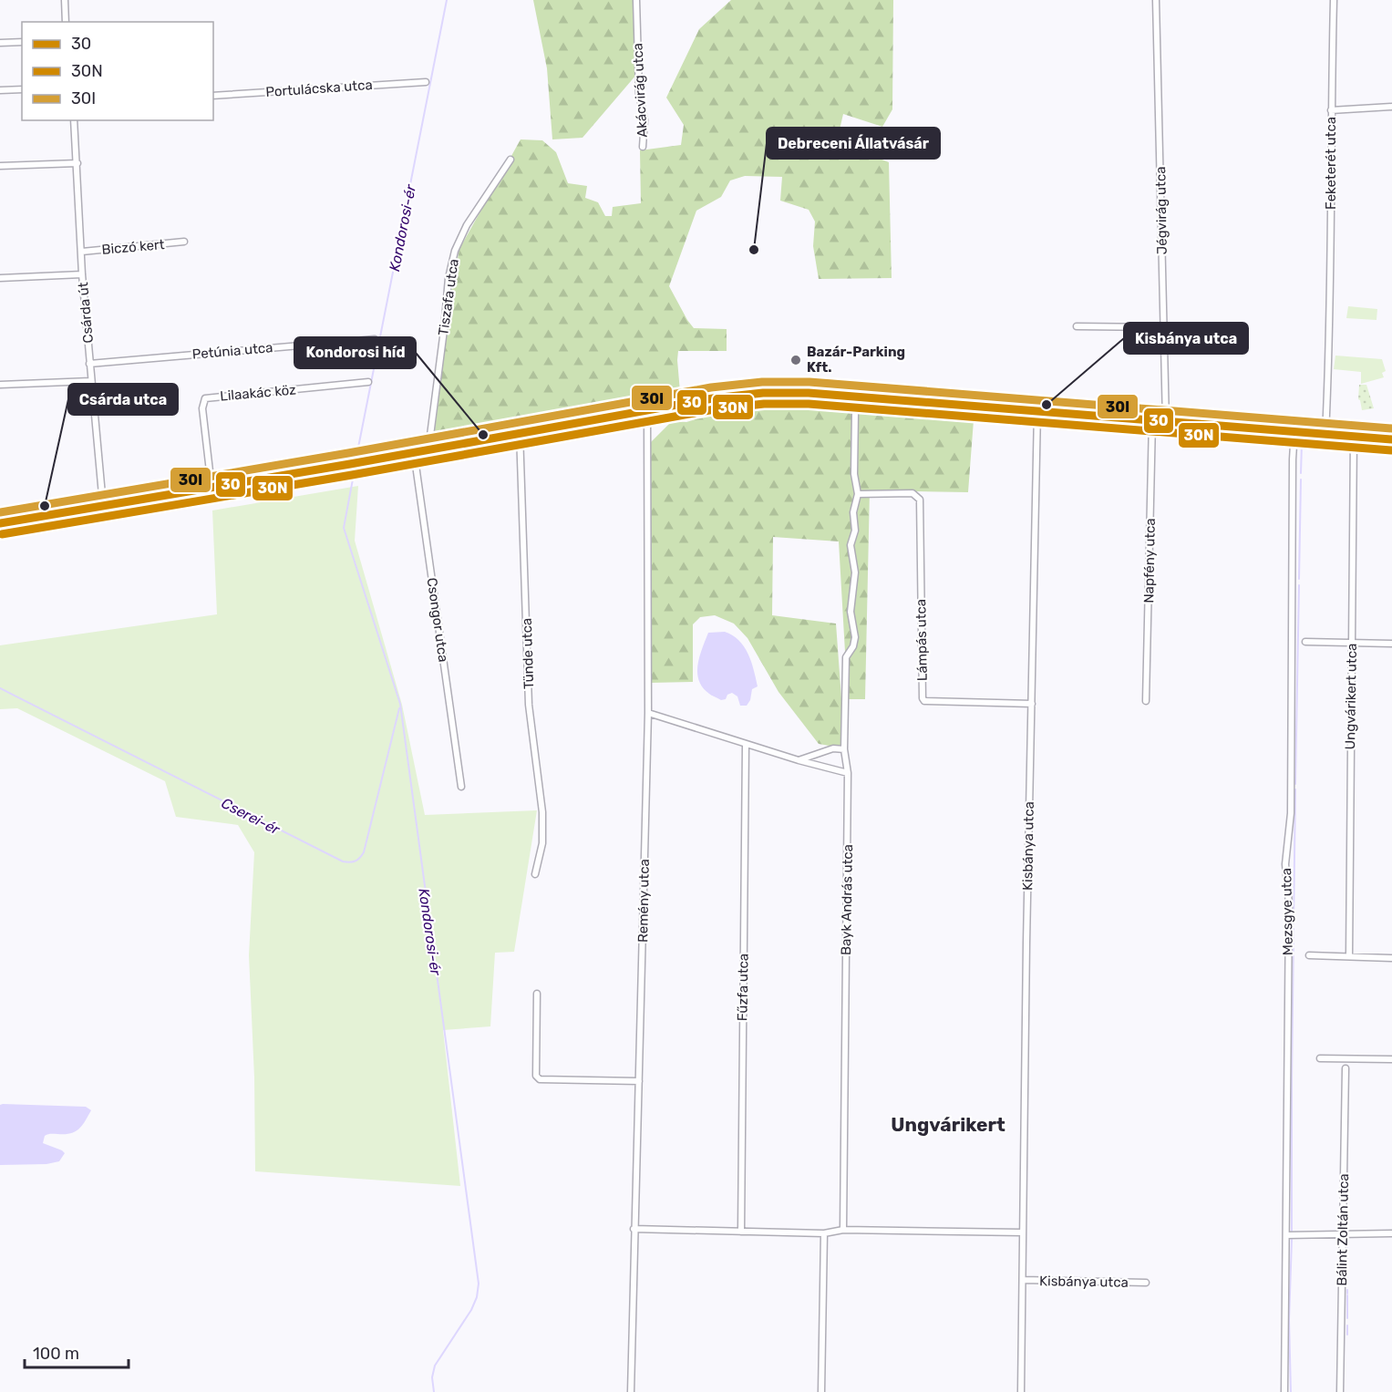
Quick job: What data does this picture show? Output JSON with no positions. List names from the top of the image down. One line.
{"streets":{"street":["Portulácska utca","Akácvirág utca","Feketerét utca","Jégvirág utca","Biczó kert","Tiszafa utca","Csárda út","Petúnia utca","Lilaakác köz","Napfény utca","Csongor utca","Lámpás utca","Tünde utca","Ungvárikert utca","Kisbánya utca","Bayk András utca","Remény utca","Mezsgye utca","Fűzfa utca","Bálint Zoltán utca"]},"crossings":[["Biczó kert","Csárda út"],["Csárda út","Petúnia utca"],["Lámpás utca","Kisbánya utca"],["Lámpás utca","Bayk András utca"]],"districts":["Ungvárikert"],"water":["Kondorosi-ér","Cserei-ér"],"places":["Debreceni Állatvásár","Bazár-Parking Kft.","Kisbánya utca","Kondorosi híd","Csárda utca"],"lines":["transit line 30I","transit line 30","transit line 30N"],"legend":["30","30N","30I"],"scale_bar":"100 m"}
